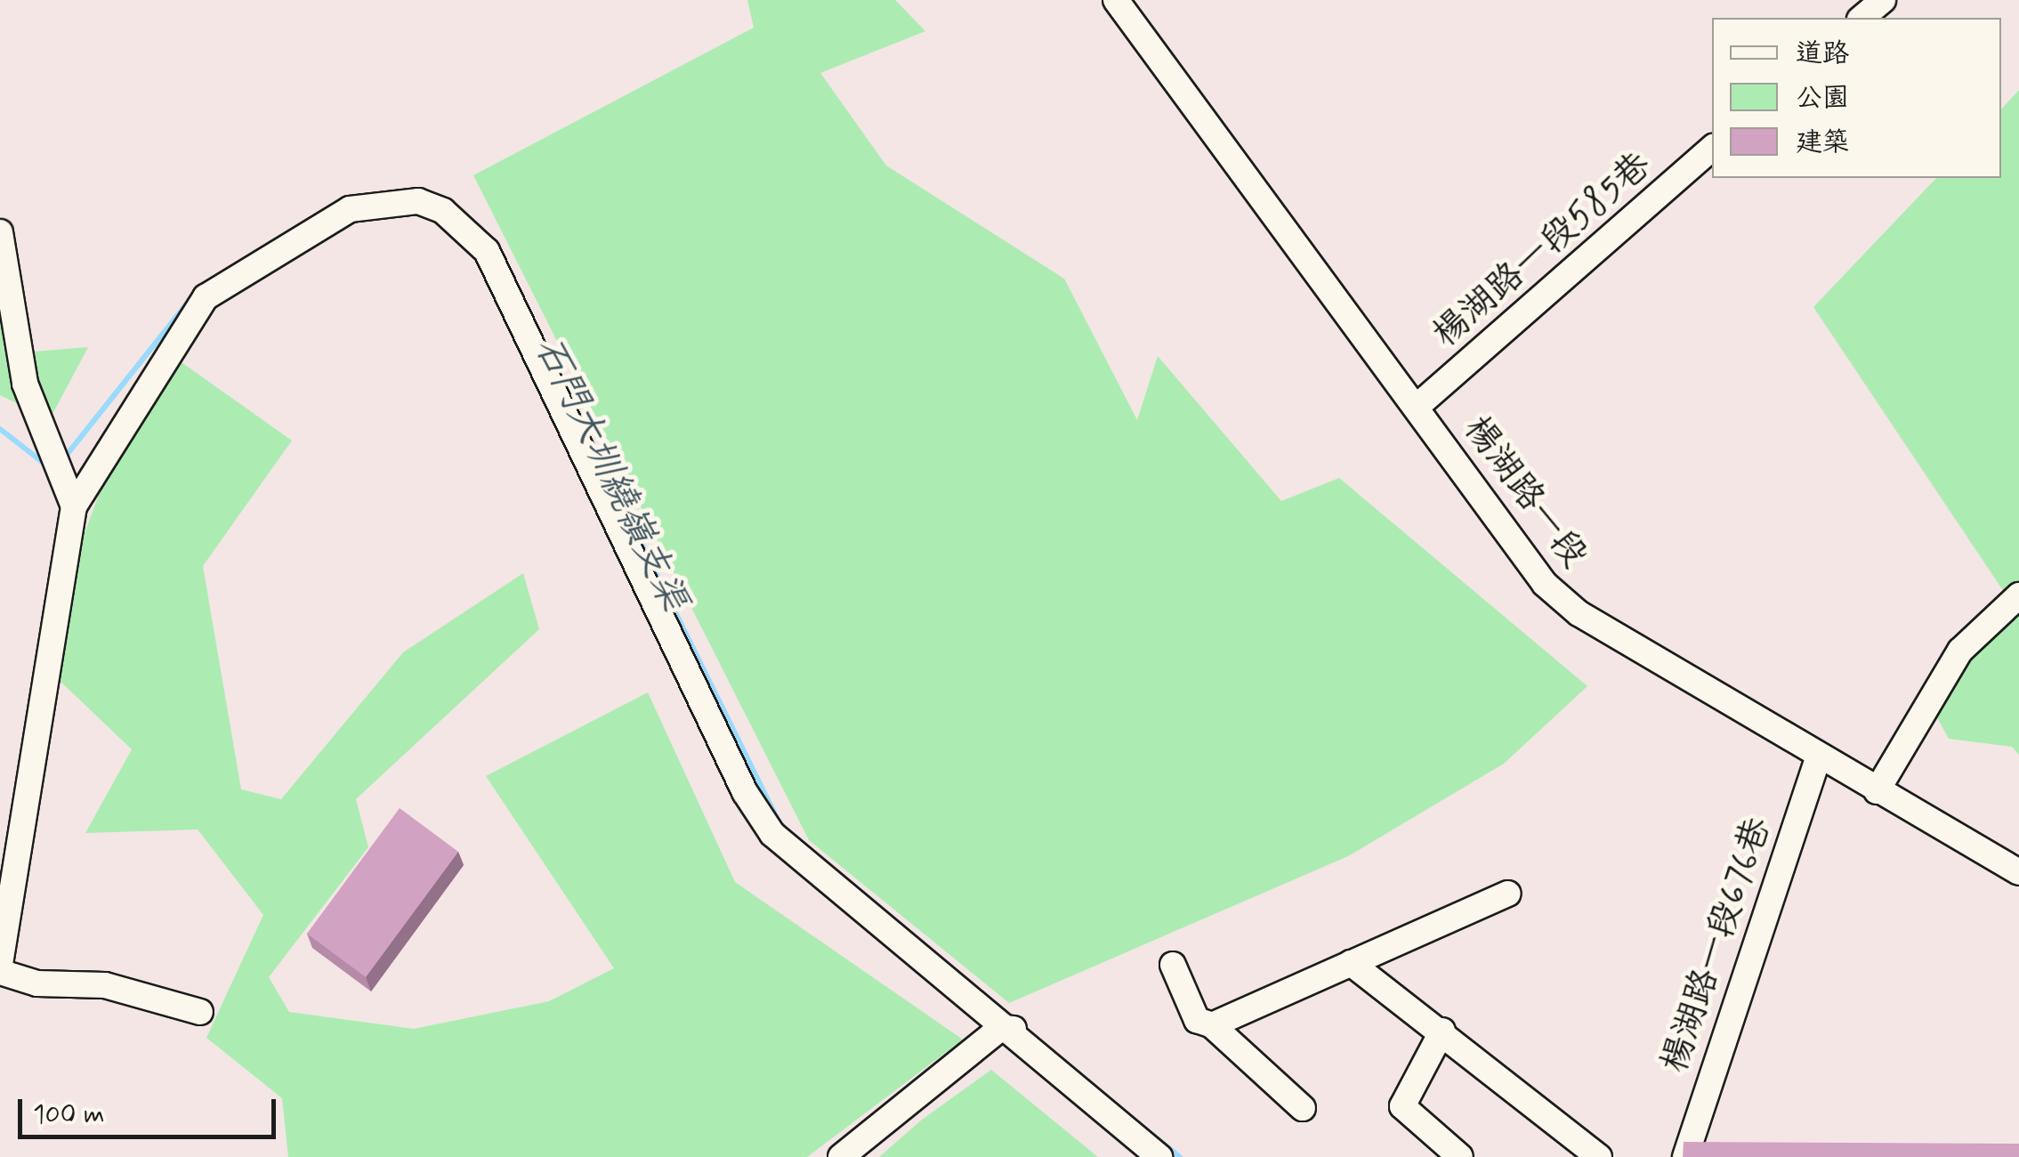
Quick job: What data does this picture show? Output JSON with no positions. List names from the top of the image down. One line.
{"streets":{"street":["楊湖路一段585巷","楊湖路一段","楊湖路一段676巷"]},"crossings":[["楊湖路一段585巷","楊湖路一段"],["楊湖路一段","楊湖路一段676巷"]],"water":["石門大圳繞嶺支渠"],"legend":["道路","公園","建築"],"scale_bar":"100 m"}
